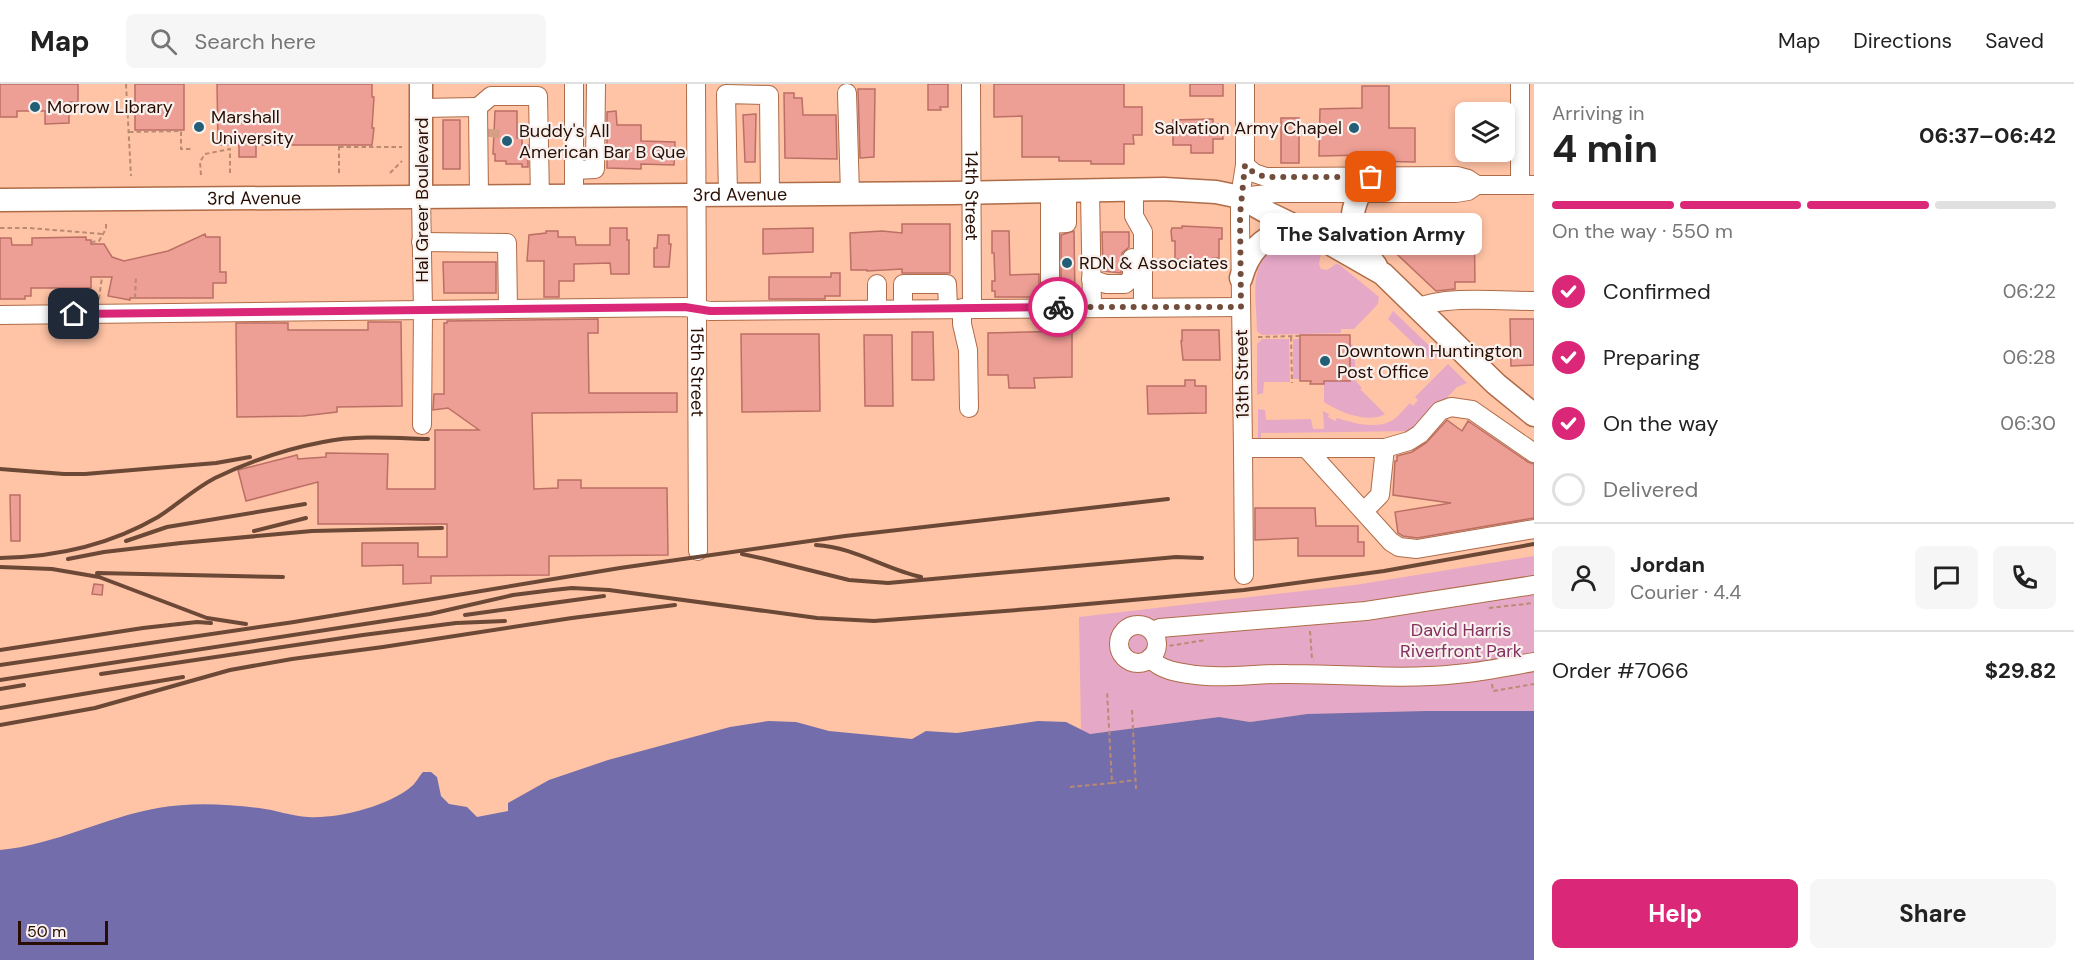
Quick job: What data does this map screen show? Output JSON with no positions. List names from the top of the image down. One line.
{"streets":{"main road":["3rd Avenue","Hal Greer Boulevard"],"street":["14th Street","15th Street","13th Street"]},"crossings":[["3rd Avenue","14th Street"],["3rd Avenue","Hal Greer Boulevard"],["3rd Avenue","15th Street"],["3rd Avenue","13th Street"]],"parks":["David Harris Riverfront Park"],"places":["Morrow Library","Marshall University","Salvation Army Chapel","Buddy's All American Bar B Que","The Salvation Army","RDN & Associates","Downtown Huntington Post Office"],"scale_bar":"50 m","page":{"header":"Map","search":"Search here","nav":["Map","Directions","Saved"],"heading":["4 min","Arriving in","06:37–06:42"],"panel":["Jordan","Courier · 4.4","Order #7066","$29.82"],"bar":"On the way · 550 m","bubble":"The Salvation Army","list":[["Confirmed","06:22"],["Preparing","06:28"],["On the way","06:30"],"Delivered"],"buttons":["Help","Share"],"scale":"50 m"}}
